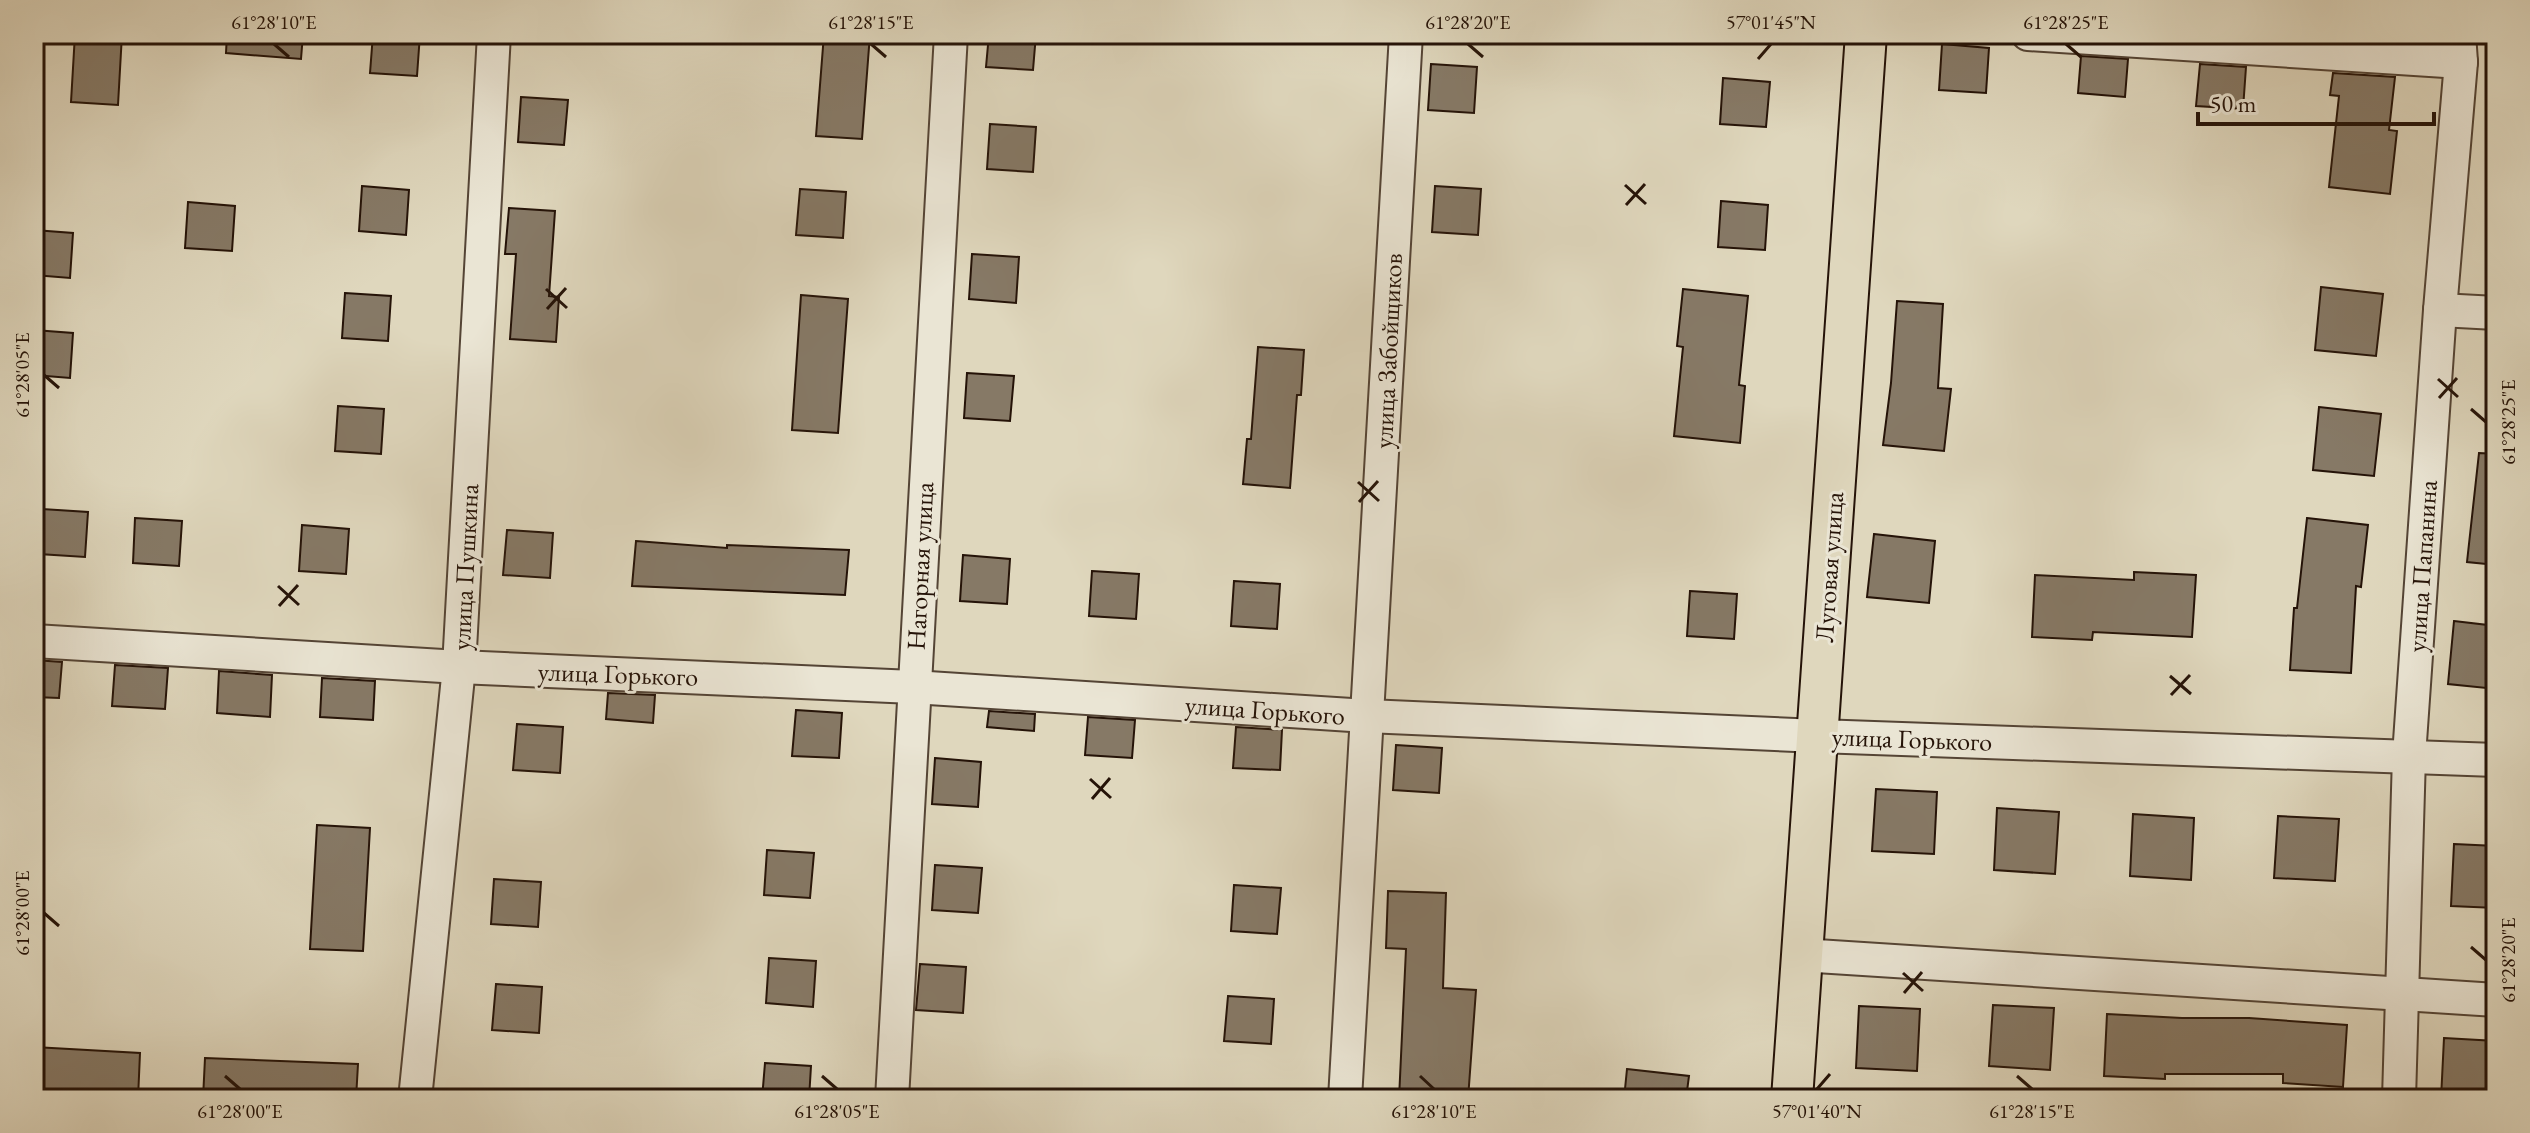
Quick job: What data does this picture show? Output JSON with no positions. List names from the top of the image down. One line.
{"streets":{"main road":["Луговая улица"],"street":["улица Забойщиков","Нагорная улица","улица Папанина","улица Пушкина","улица Горького"]},"crossings":[["улица Забойщиков","улица Горького"],["Нагорная улица","улица Горького"],["улица Папанина","улица Горького"],["улица Пушкина","улица Горького"],["Луговая улица","улица Горького"]],"scale_bar":"50 m","coordinates":["61°28'10\"E","61°28'15\"E","61°28'20\"E","57°01'45\"N","61°28'25\"E","61°28'05\"E","61°28'00\"E","57°01'40\"N"]}
